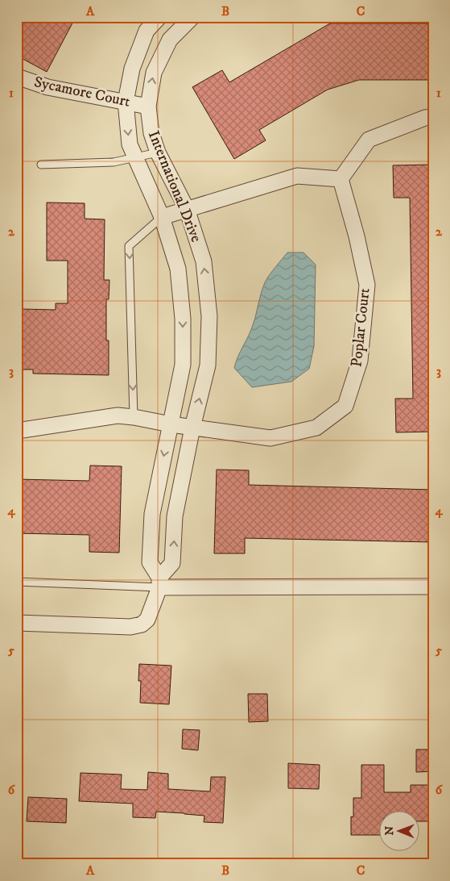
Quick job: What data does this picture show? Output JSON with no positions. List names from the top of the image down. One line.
{"streets":{"street":["Sycamore Court","International Drive","Poplar Court"]},"crossings":[["Sycamore Court","International Drive"],["International Drive","Poplar Court"]],"north":"left","grid":{"columns":["A","B","C"],"rows":["1","2","3","4","5","6"]}}
